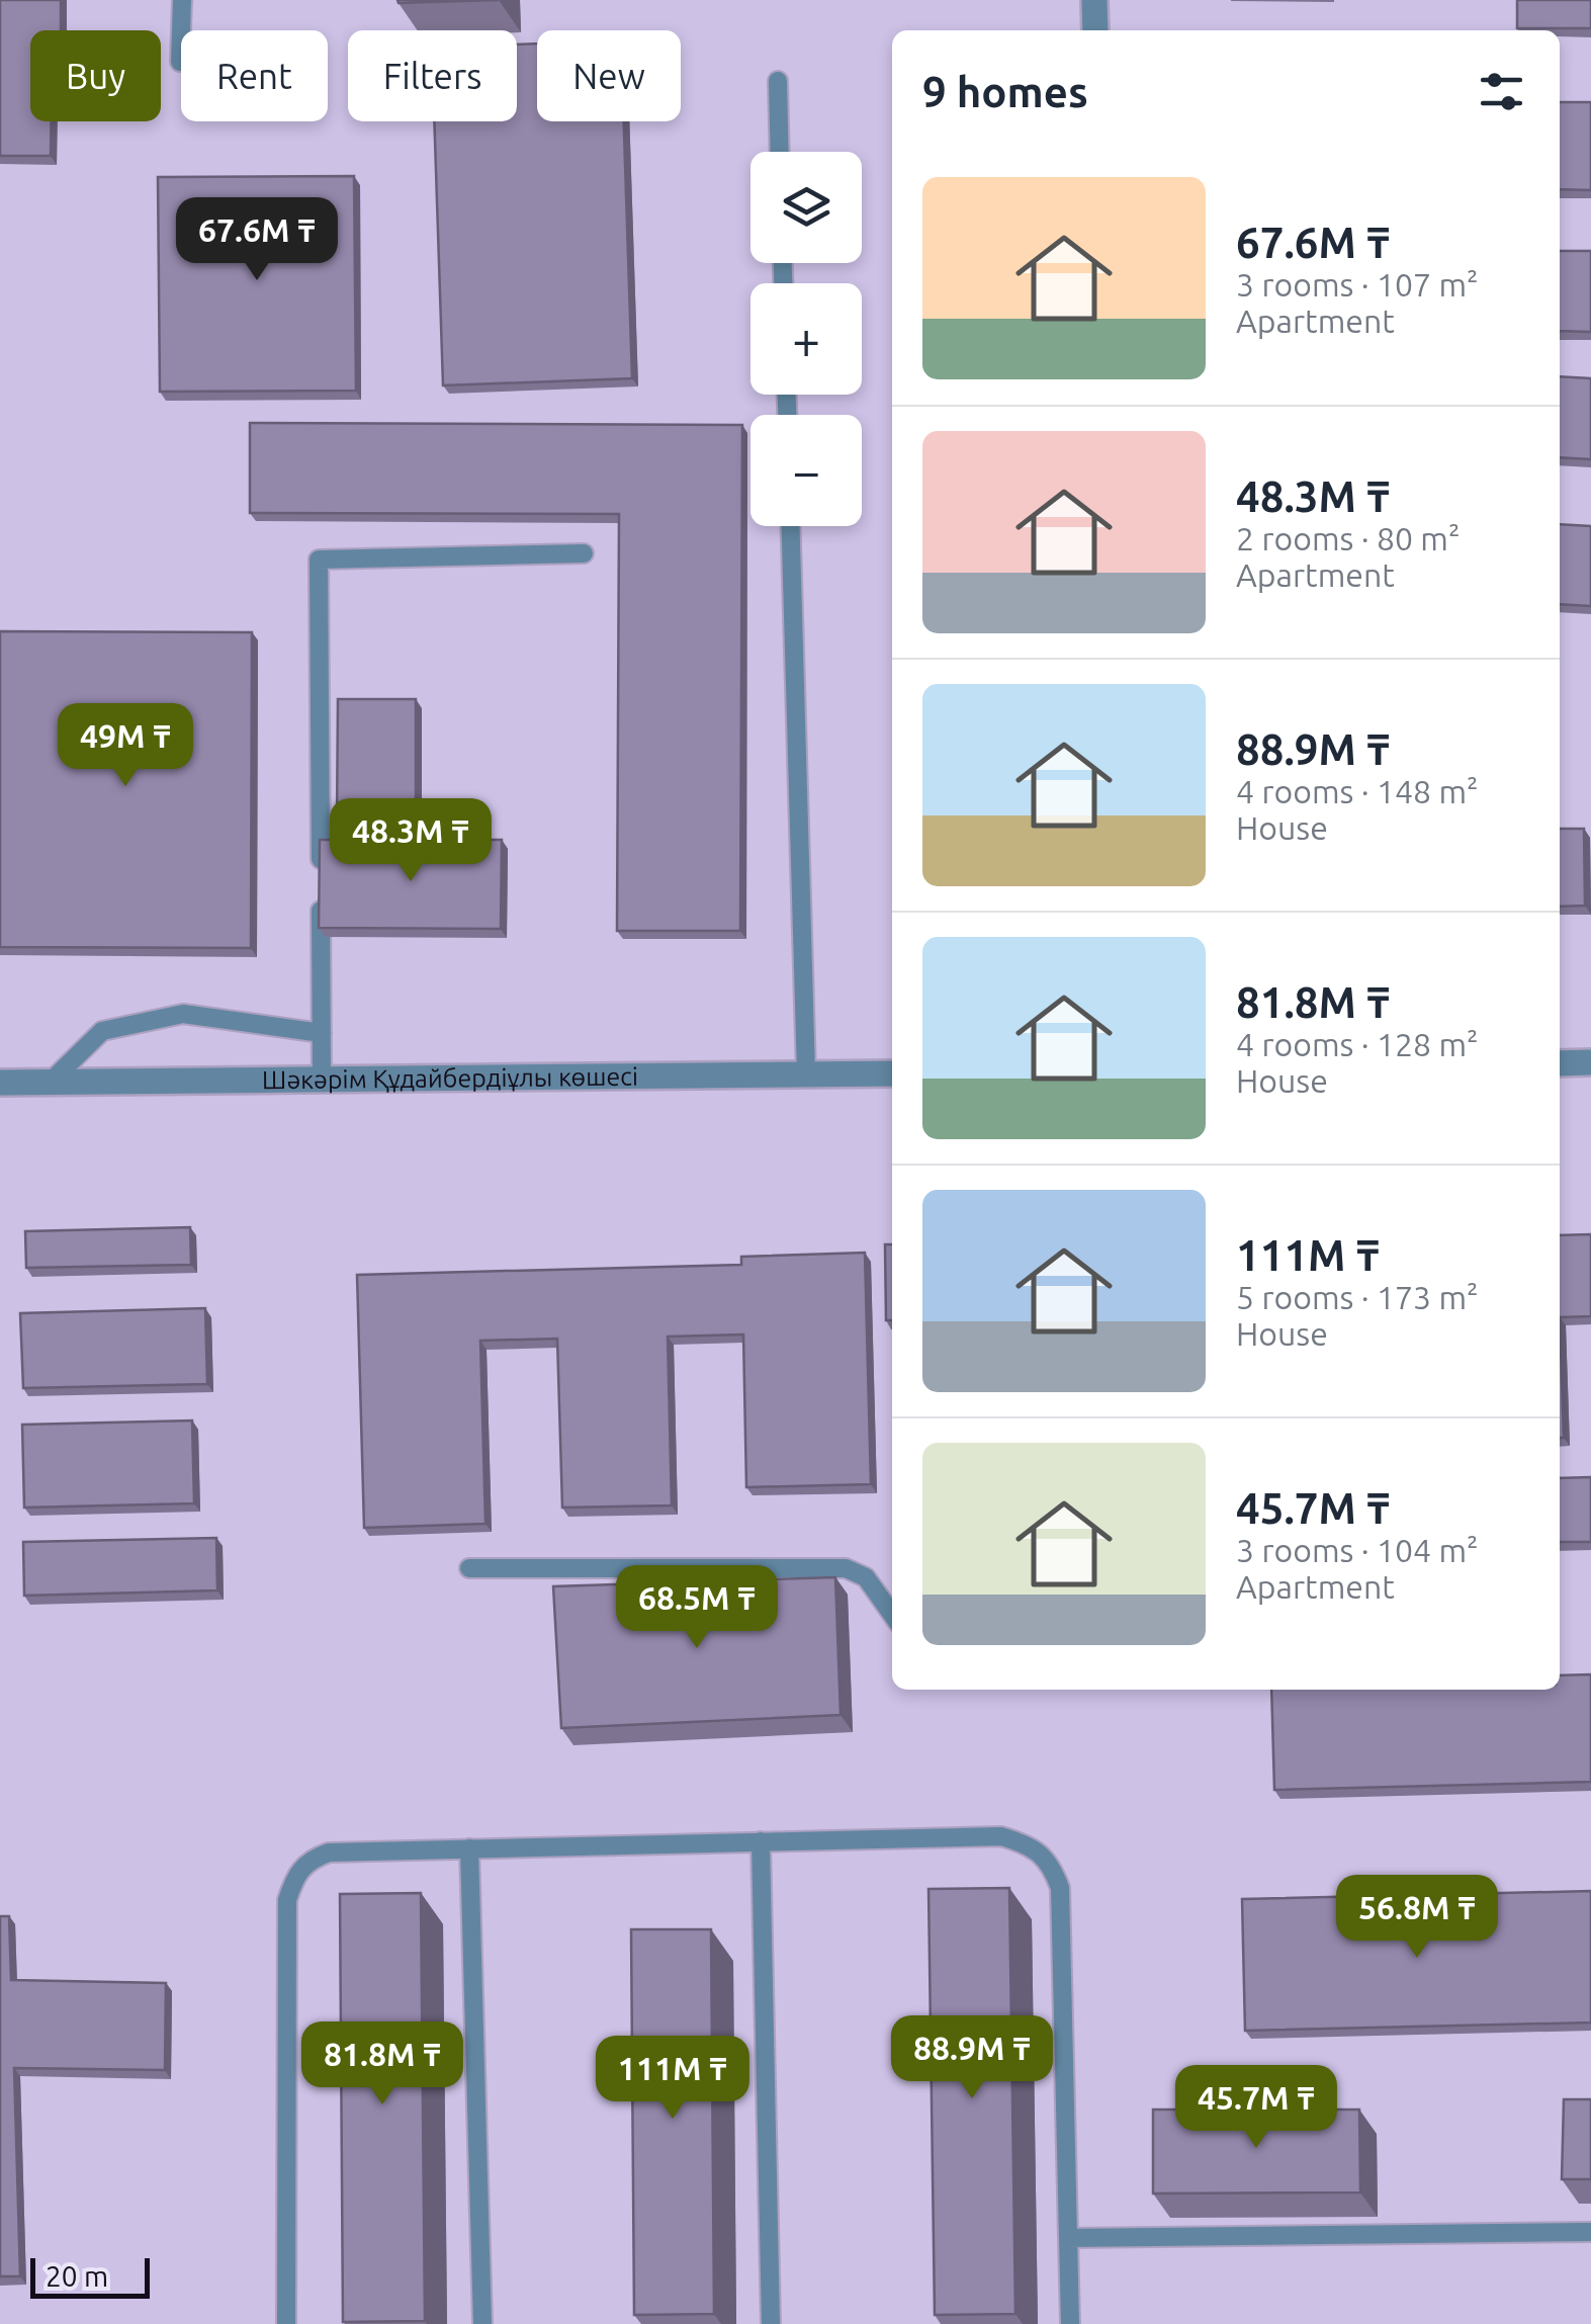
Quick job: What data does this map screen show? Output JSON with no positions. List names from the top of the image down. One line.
{"streets":{"street":["Шәкәрім Құдайбердіұлы көшесі"]},"scale_bar":"20 m","page":{"chip":["Buy","Rent","Filters","New"],"heading":"9 homes","map_buttons":["+","−"],"list":[{"name":"67.6M ₸","note":"3 rooms · 107 m² · Apartment"},{"name":"48.3M ₸","note":"2 rooms · 80 m² · Apartment"},{"name":"88.9M ₸","note":"4 rooms · 148 m² · House"},{"name":"81.8M ₸","note":"4 rooms · 128 m² · House"},{"name":"111M ₸","note":"5 rooms · 173 m² · House"},{"name":"45.7M ₸","note":"3 rooms · 104 m² · Apartment"}],"price":["67.6M ₸","49M ₸","48.3M ₸","68.5M ₸","56.8M ₸","88.9M ₸","81.8M ₸","111M ₸","45.7M ₸"],"scale":"20 m"}}
